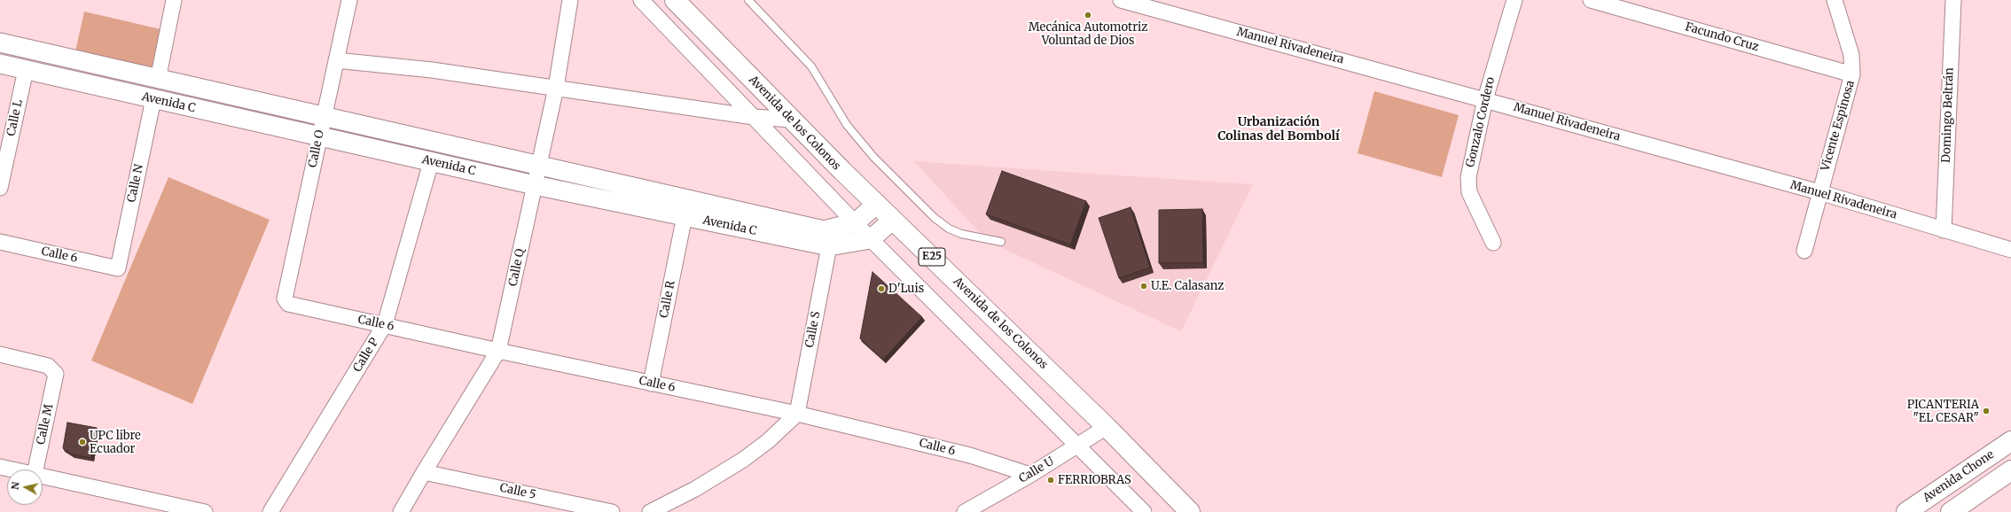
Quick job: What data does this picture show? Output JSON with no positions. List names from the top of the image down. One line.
{"streets":{"main road":["Avenida de los Colonos","E25","Avenida Chone"],"street":["Facundo Cruz","Manuel Rivadeneira","Avenida C","Domingo Beltrán","Calle L","Gonzalo Cordero","Vicente Espinosa","Calle O","Calle N","Calle 6","Calle Q","Calle R","Calle S","Calle P","Calle M","Calle U","Calle 5"]},"crossings":[["Facundo Cruz","Vicente Espinosa"],["Manuel Rivadeneira","Domingo Beltrán"],["Manuel Rivadeneira","Gonzalo Cordero"],["Manuel Rivadeneira","Vicente Espinosa"],["Avenida C","Calle L"],["Avenida C","Avenida de los Colonos"],["Avenida C","Calle O"],["Avenida C","Calle N"],["Avenida C","Calle Q"],["Avenida C","Calle R"],["Avenida C","Calle S"],["Avenida C","Calle P"],["Avenida de los Colonos","Calle U"],["Calle O","Calle 6"],["Calle N","Calle 6"],["Calle 6","Calle Q"],["Calle 6","Calle R"],["Calle 6","Calle S"],["Calle 6","Calle P"],["Calle 6","Calle U"],["Calle Q","Calle 5"]],"districts":["Urbanización Colinas del Bombolí"],"places":["Mecánica Automotriz Voluntad de Dios","U.E. Calasanz","D'Luis","PICANTERIA \"EL CESAR\"","UPC libre Ecuador","FERRIOBRAS"],"north":"left"}
